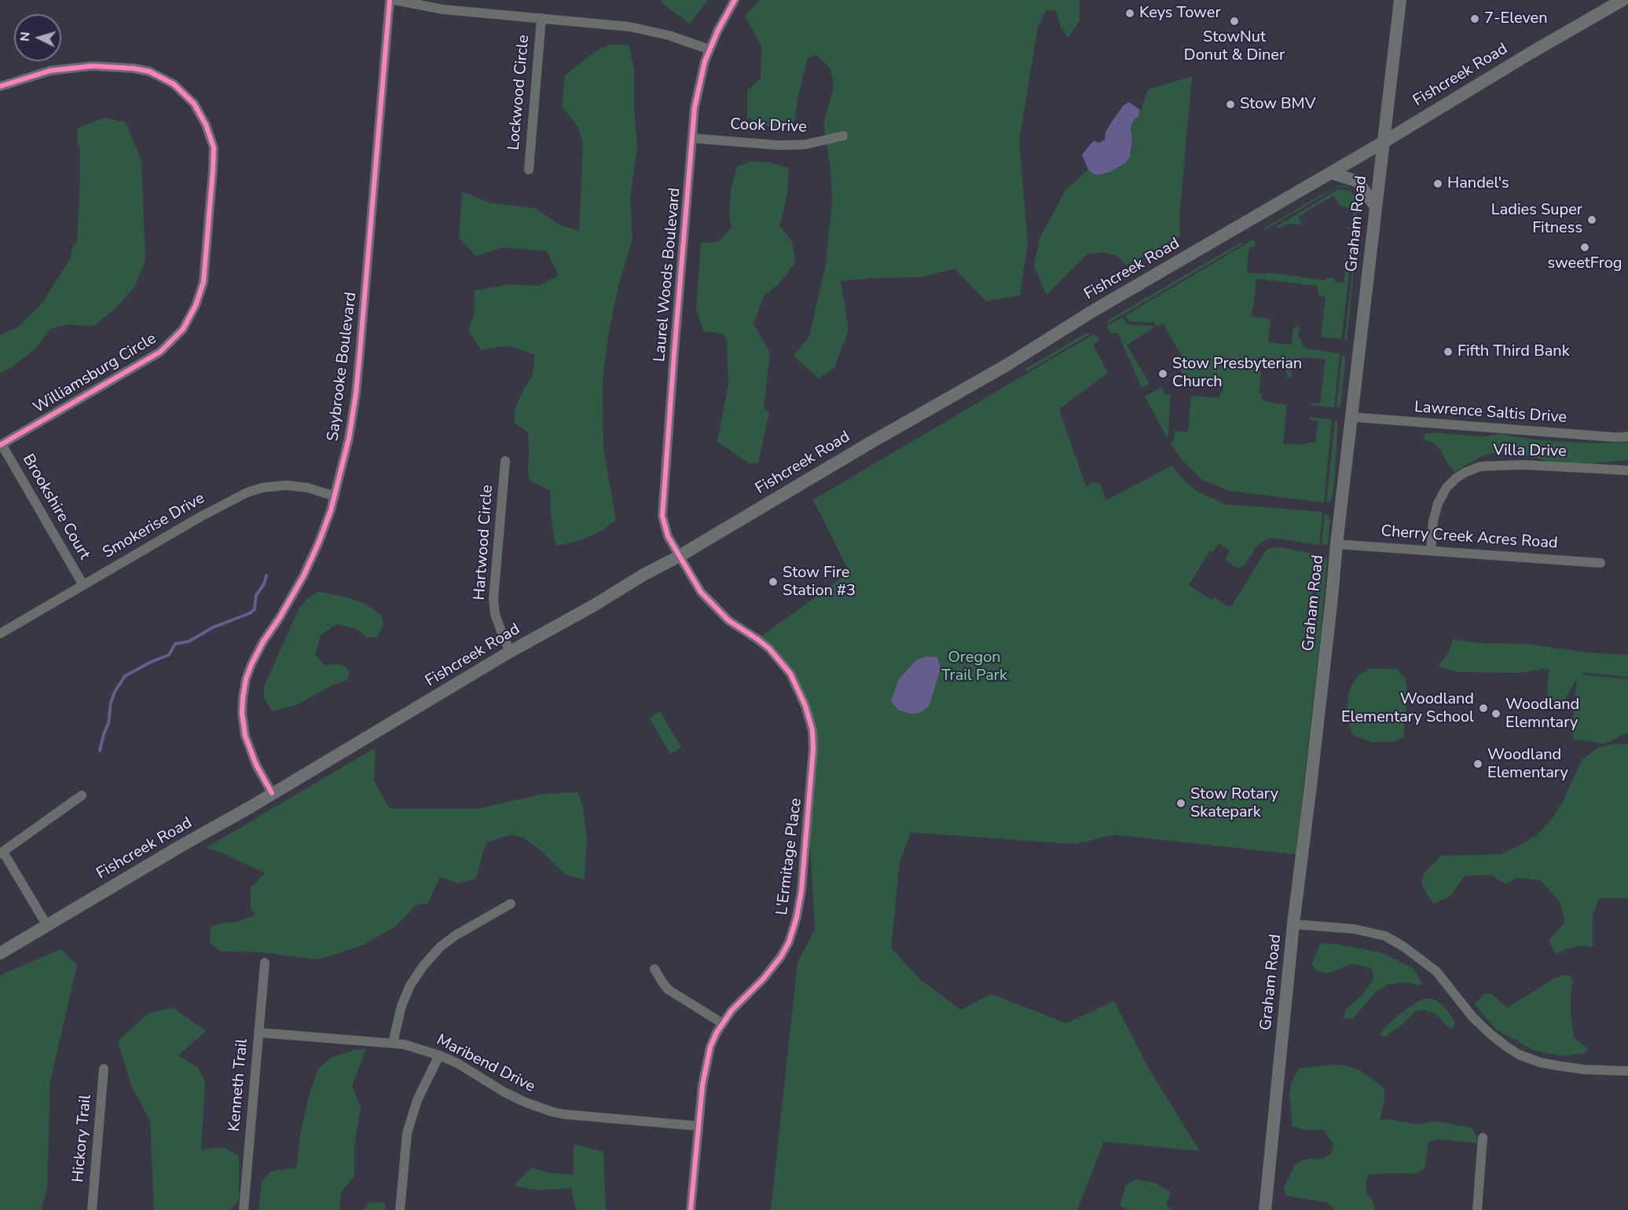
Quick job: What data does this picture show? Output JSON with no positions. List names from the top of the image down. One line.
{"streets":{"main road":["Fishcreek Road","Graham Road"],"street":["Lockwood Circle","Cook Drive","Laurel Woods Boulevard","Saybrooke Boulevard","Williamsburg Circle","Lawrence Saltis Drive","Villa Drive","Brookshire Court","Smokerise Drive","Cherry Creek Acres Road","Hartwood Circle","L'Ermitage Place","Maribend Drive","Kenneth Trail","Hickory Trail"]},"crossings":[["Fishcreek Road","Graham Road"],["Fishcreek Road","Laurel Woods Boulevard"],["Fishcreek Road","Saybrooke Boulevard"],["Fishcreek Road","Hartwood Circle"],["Fishcreek Road","L'Ermitage Place"],["Cook Drive","Laurel Woods Boulevard"],["Graham Road","Lawrence Saltis Drive"],["Graham Road","Cherry Creek Acres Road"],["Laurel Woods Boulevard","L'Ermitage Place"],["Saybrooke Boulevard","Smokerise Drive"],["Williamsburg Circle","Brookshire Court"],["Villa Drive","Cherry Creek Acres Road"],["Brookshire Court","Smokerise Drive"],["L'Ermitage Place","Maribend Drive"],["Maribend Drive","Kenneth Trail"]],"parks":["Oregon Trail Park"],"places":["Keys Tower","7-Eleven","StowNut Donut & Diner","Stow BMV","Handel's","Ladies Super Fitness","sweetFrog","Fifth Third Bank","Stow Presbyterian Church","Stow Fire Station #3","Woodland Elementary School","Woodland Elemntary","Woodland Elementary","Stow Rotary Skatepark"],"north":"left"}
